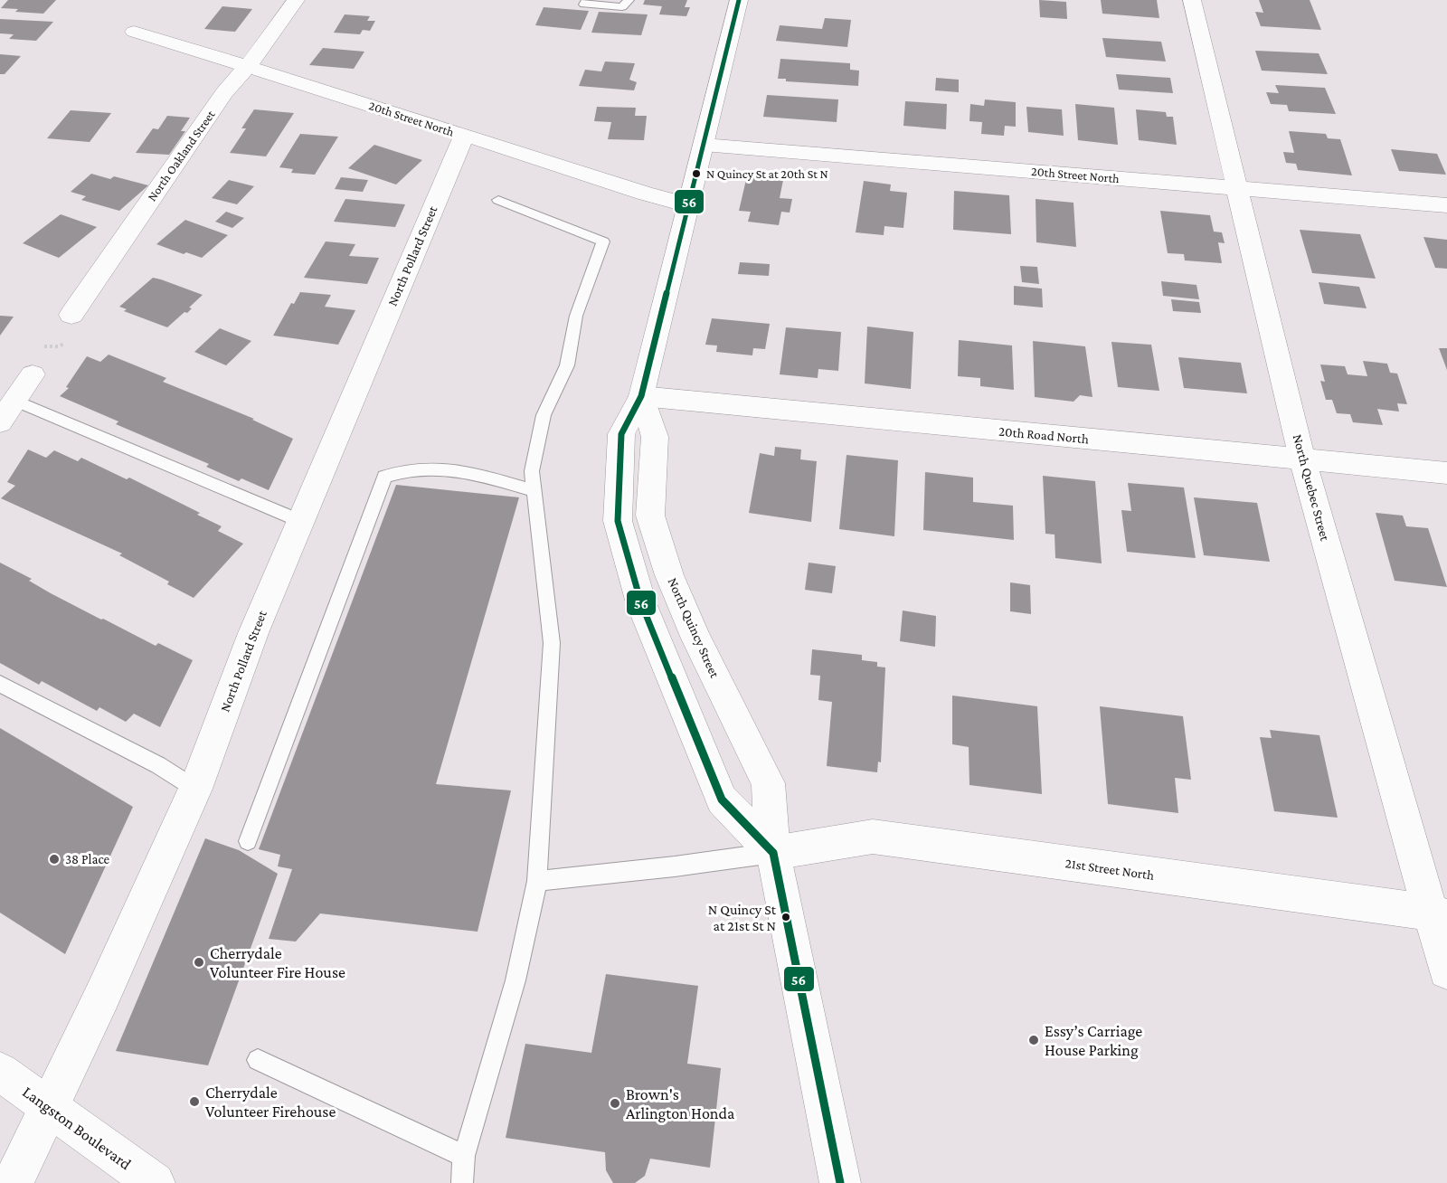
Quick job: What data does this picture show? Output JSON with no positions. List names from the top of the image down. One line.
{"streets":{"street":["20th Street North","North Oakland Street","North Pollard Street","20th Road North","North Quebec Street","North Quincy Street","21st Street North","Langston Boulevard"]},"crossings":[["20th Street North","North Oakland Street"],["20th Street North","North Pollard Street"],["20th Street North","North Quebec Street"],["North Pollard Street","Langston Boulevard"],["20th Road North","North Quebec Street"],["20th Road North","North Quincy Street"],["North Quebec Street","21st Street North"],["North Quincy Street","21st Street North"]],"places":["N Quincy St at 20th St N","38 Place","N Quincy St at 21st St N","Cherrydale Volunteer Fire House","Essy’s Carriage House Parking","Cherrydale Volunteer Firehouse","Brown's Arlington Honda"],"lines":["transit line 56"]}
